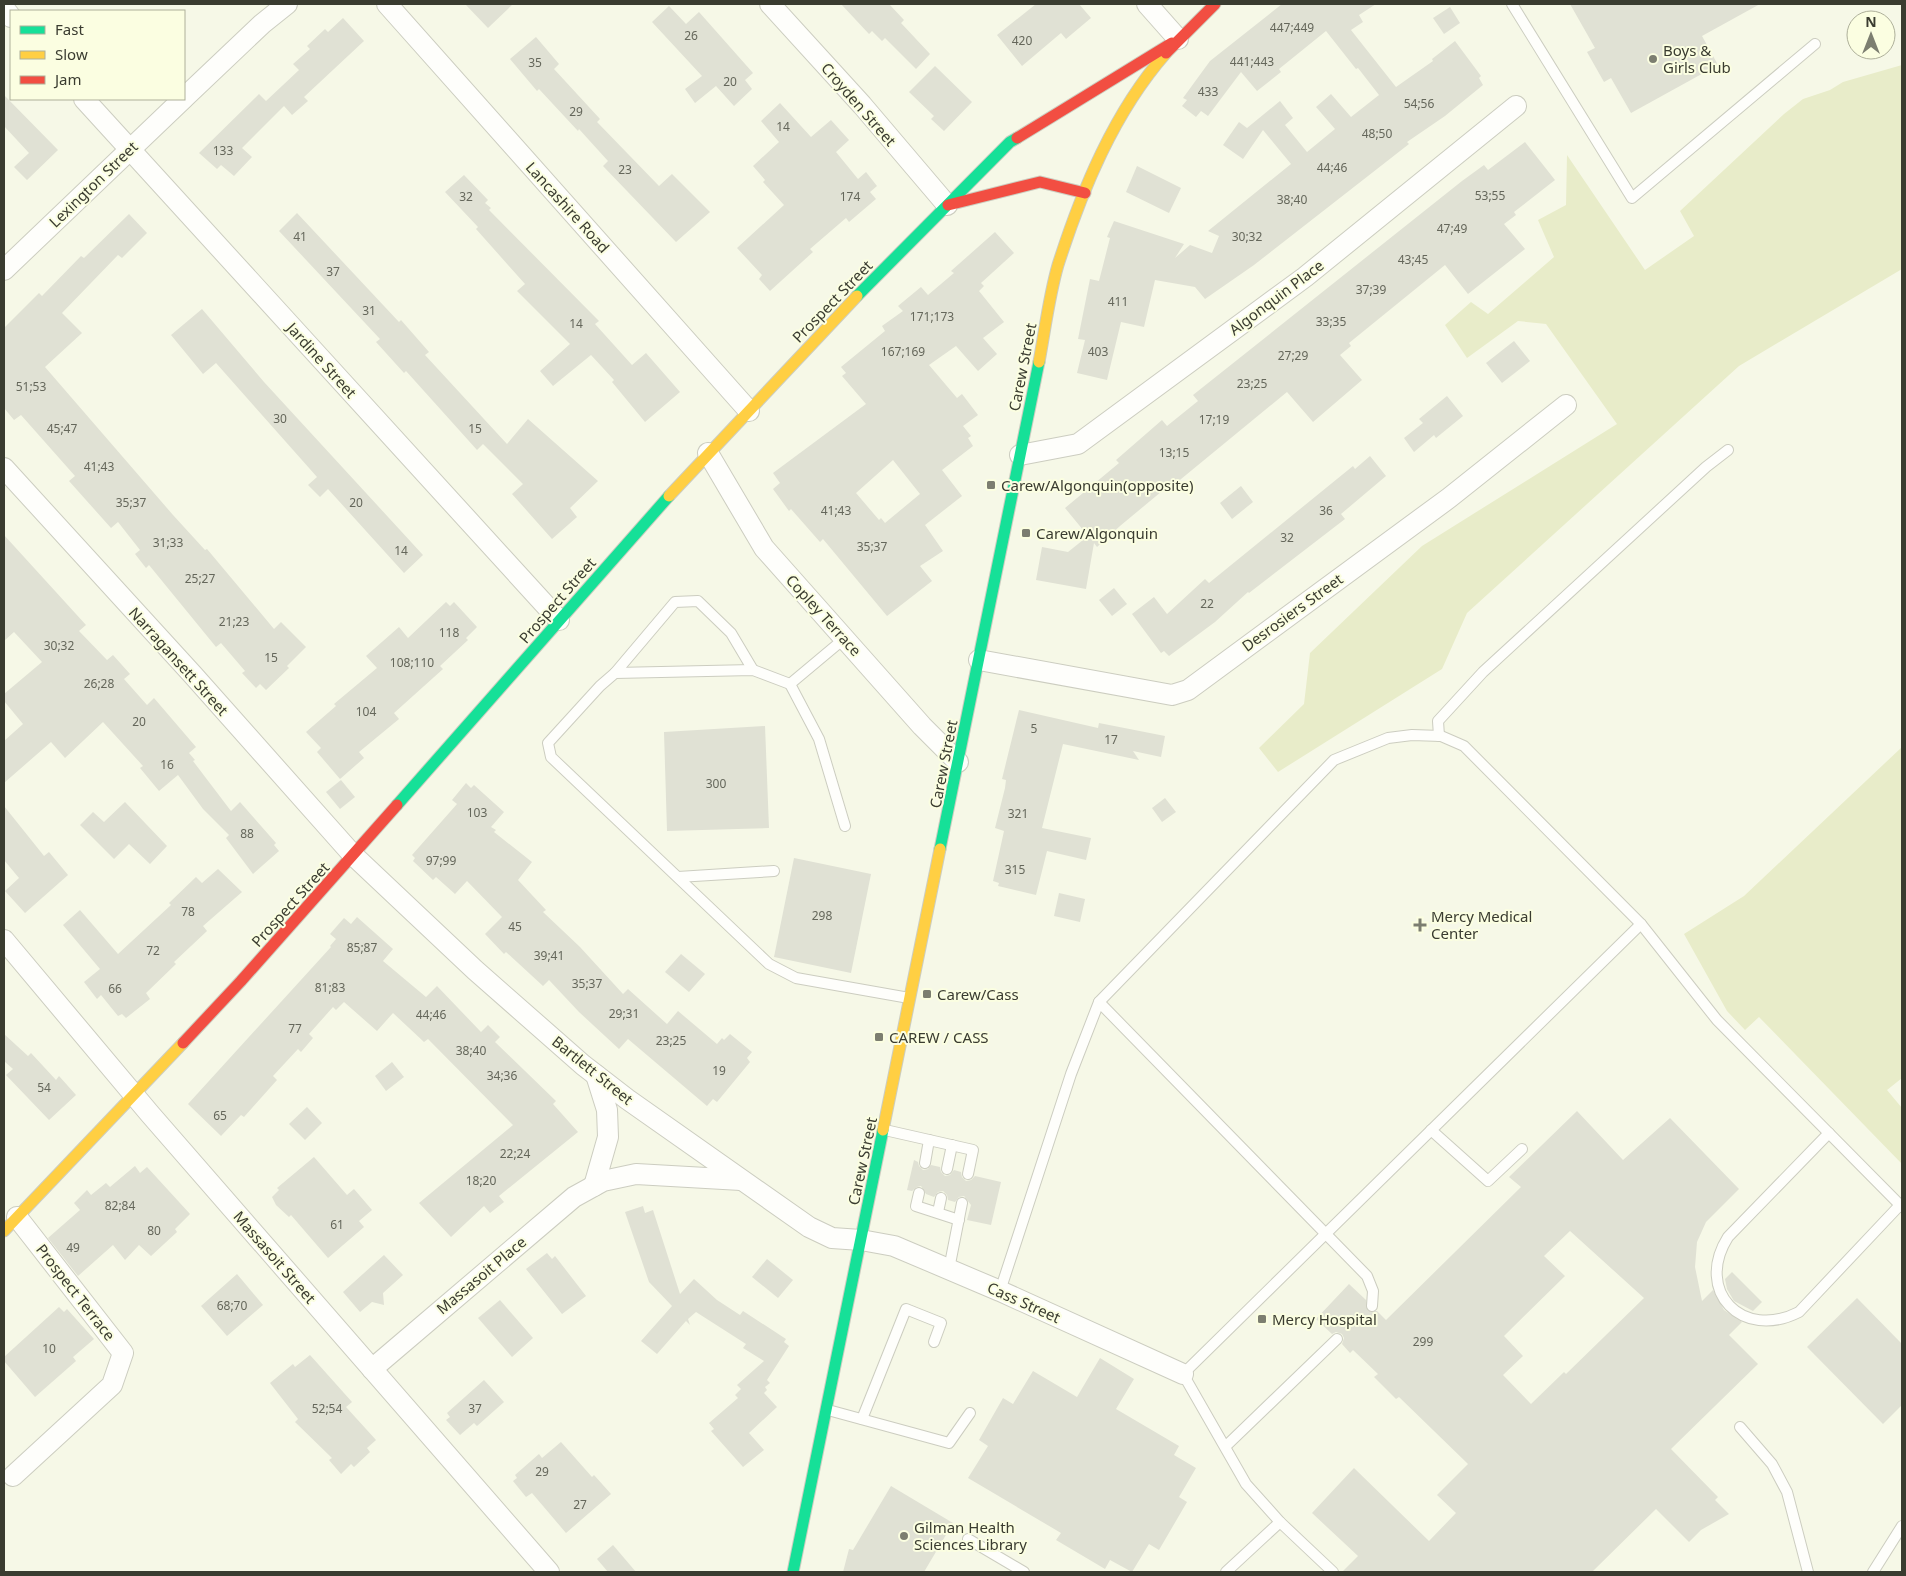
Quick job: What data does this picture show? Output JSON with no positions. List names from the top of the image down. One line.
{"streets":{"main road":["Prospect Street","Carew Street"],"street":["Croyden Street","Lexington Street","Lancashire Road","Algonquin Place","Jardine Street","Desrosiers Street","Copley Terrace","Narragansett Street","Bartlett Street","Massasoit Street","Massasoit Place","Prospect Terrace","Cass Street"]},"crossings":[["Croyden Street","Prospect Street"],["Lexington Street","Jardine Street"],["Lancashire Road","Prospect Street"],["Algonquin Place","Carew Street"],["Prospect Street","Jardine Street"],["Prospect Street","Carew Street"],["Prospect Street","Copley Terrace"],["Prospect Street","Narragansett Street"],["Prospect Street","Bartlett Street"],["Prospect Street","Massasoit Street"],["Prospect Street","Prospect Terrace"],["Carew Street","Desrosiers Street"],["Carew Street","Copley Terrace"],["Carew Street","Bartlett Street"],["Carew Street","Cass Street"],["Narragansett Street","Bartlett Street"],["Bartlett Street","Massasoit Place"],["Bartlett Street","Cass Street"],["Massasoit Street","Massasoit Place"]],"places":{"other":["Boys & Girls Club","Gilman Health Sciences Library"],"transit":["Carew/Algonquin(opposite)","Carew/Algonquin","Carew/Cass","CAREW / CASS","Mercy Hospital"],"health":["Mercy Medical Center"]},"house_numbers":["447;449","26","420","441;443","35","20","433","54;56","29","14","48;50","133","44;46","23","53;55","32","174","38;40","47;49","41","30;32","43;45","37","37;39","411","31","171;173","33;35","14","167;169","403","27;29","23;25","51;53","30","17;19","45;47","15","13;15","41;43","35;37","20","41;43","36","32","31;33","35;37","14","25;27","22","21;23","118","30;32","15","108;110","26;28","104","20","5","17","16","300","103","321","88","97;99","315","78","298","45","85;87","72","39;41","35;37","81;83","66","29;31","44;46","77","23;25","38;40","19","34;36","54","65","22;24","18;20","82;84","61","80","49","68;70","299","10","52;54","37","29","27"],"legend":["Fast","Slow","Jam"],"north":"top"}
